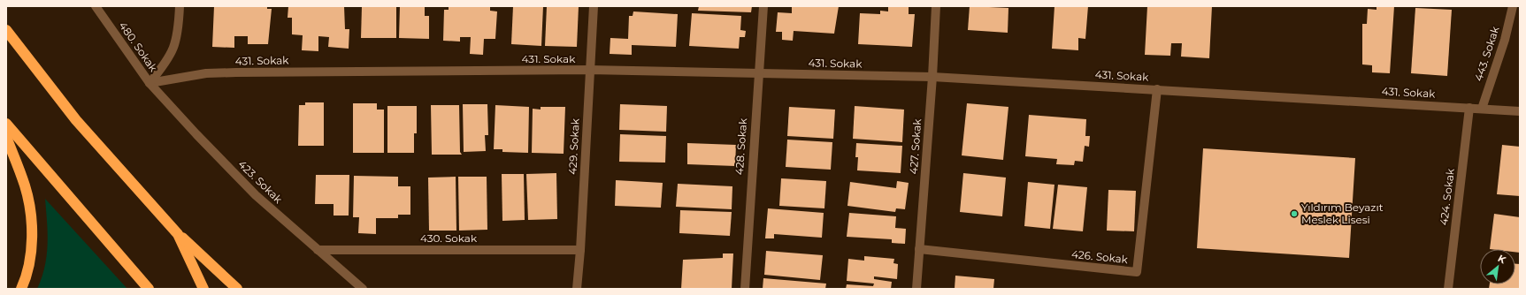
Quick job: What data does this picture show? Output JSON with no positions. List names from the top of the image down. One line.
{"streets":{"street":["480. Sokak","443. Sokak","431. Sokak","429. Sokak","428. Sokak","427. Sokak","423. Sokak","424. Sokak","430. Sokak","426. Sokak"]},"crossings":[["480. Sokak","431. Sokak"],["480. Sokak","423. Sokak"],["443. Sokak","431. Sokak"],["431. Sokak","429. Sokak"],["431. Sokak","428. Sokak"],["431. Sokak","427. Sokak"],["431. Sokak","423. Sokak"],["431. Sokak","424. Sokak"],["431. Sokak","426. Sokak"],["429. Sokak","430. Sokak"],["427. Sokak","426. Sokak"],["423. Sokak","430. Sokak"]],"places":["Yıldırım Beyazıt Meslek Lisesi"],"north":"top right"}
